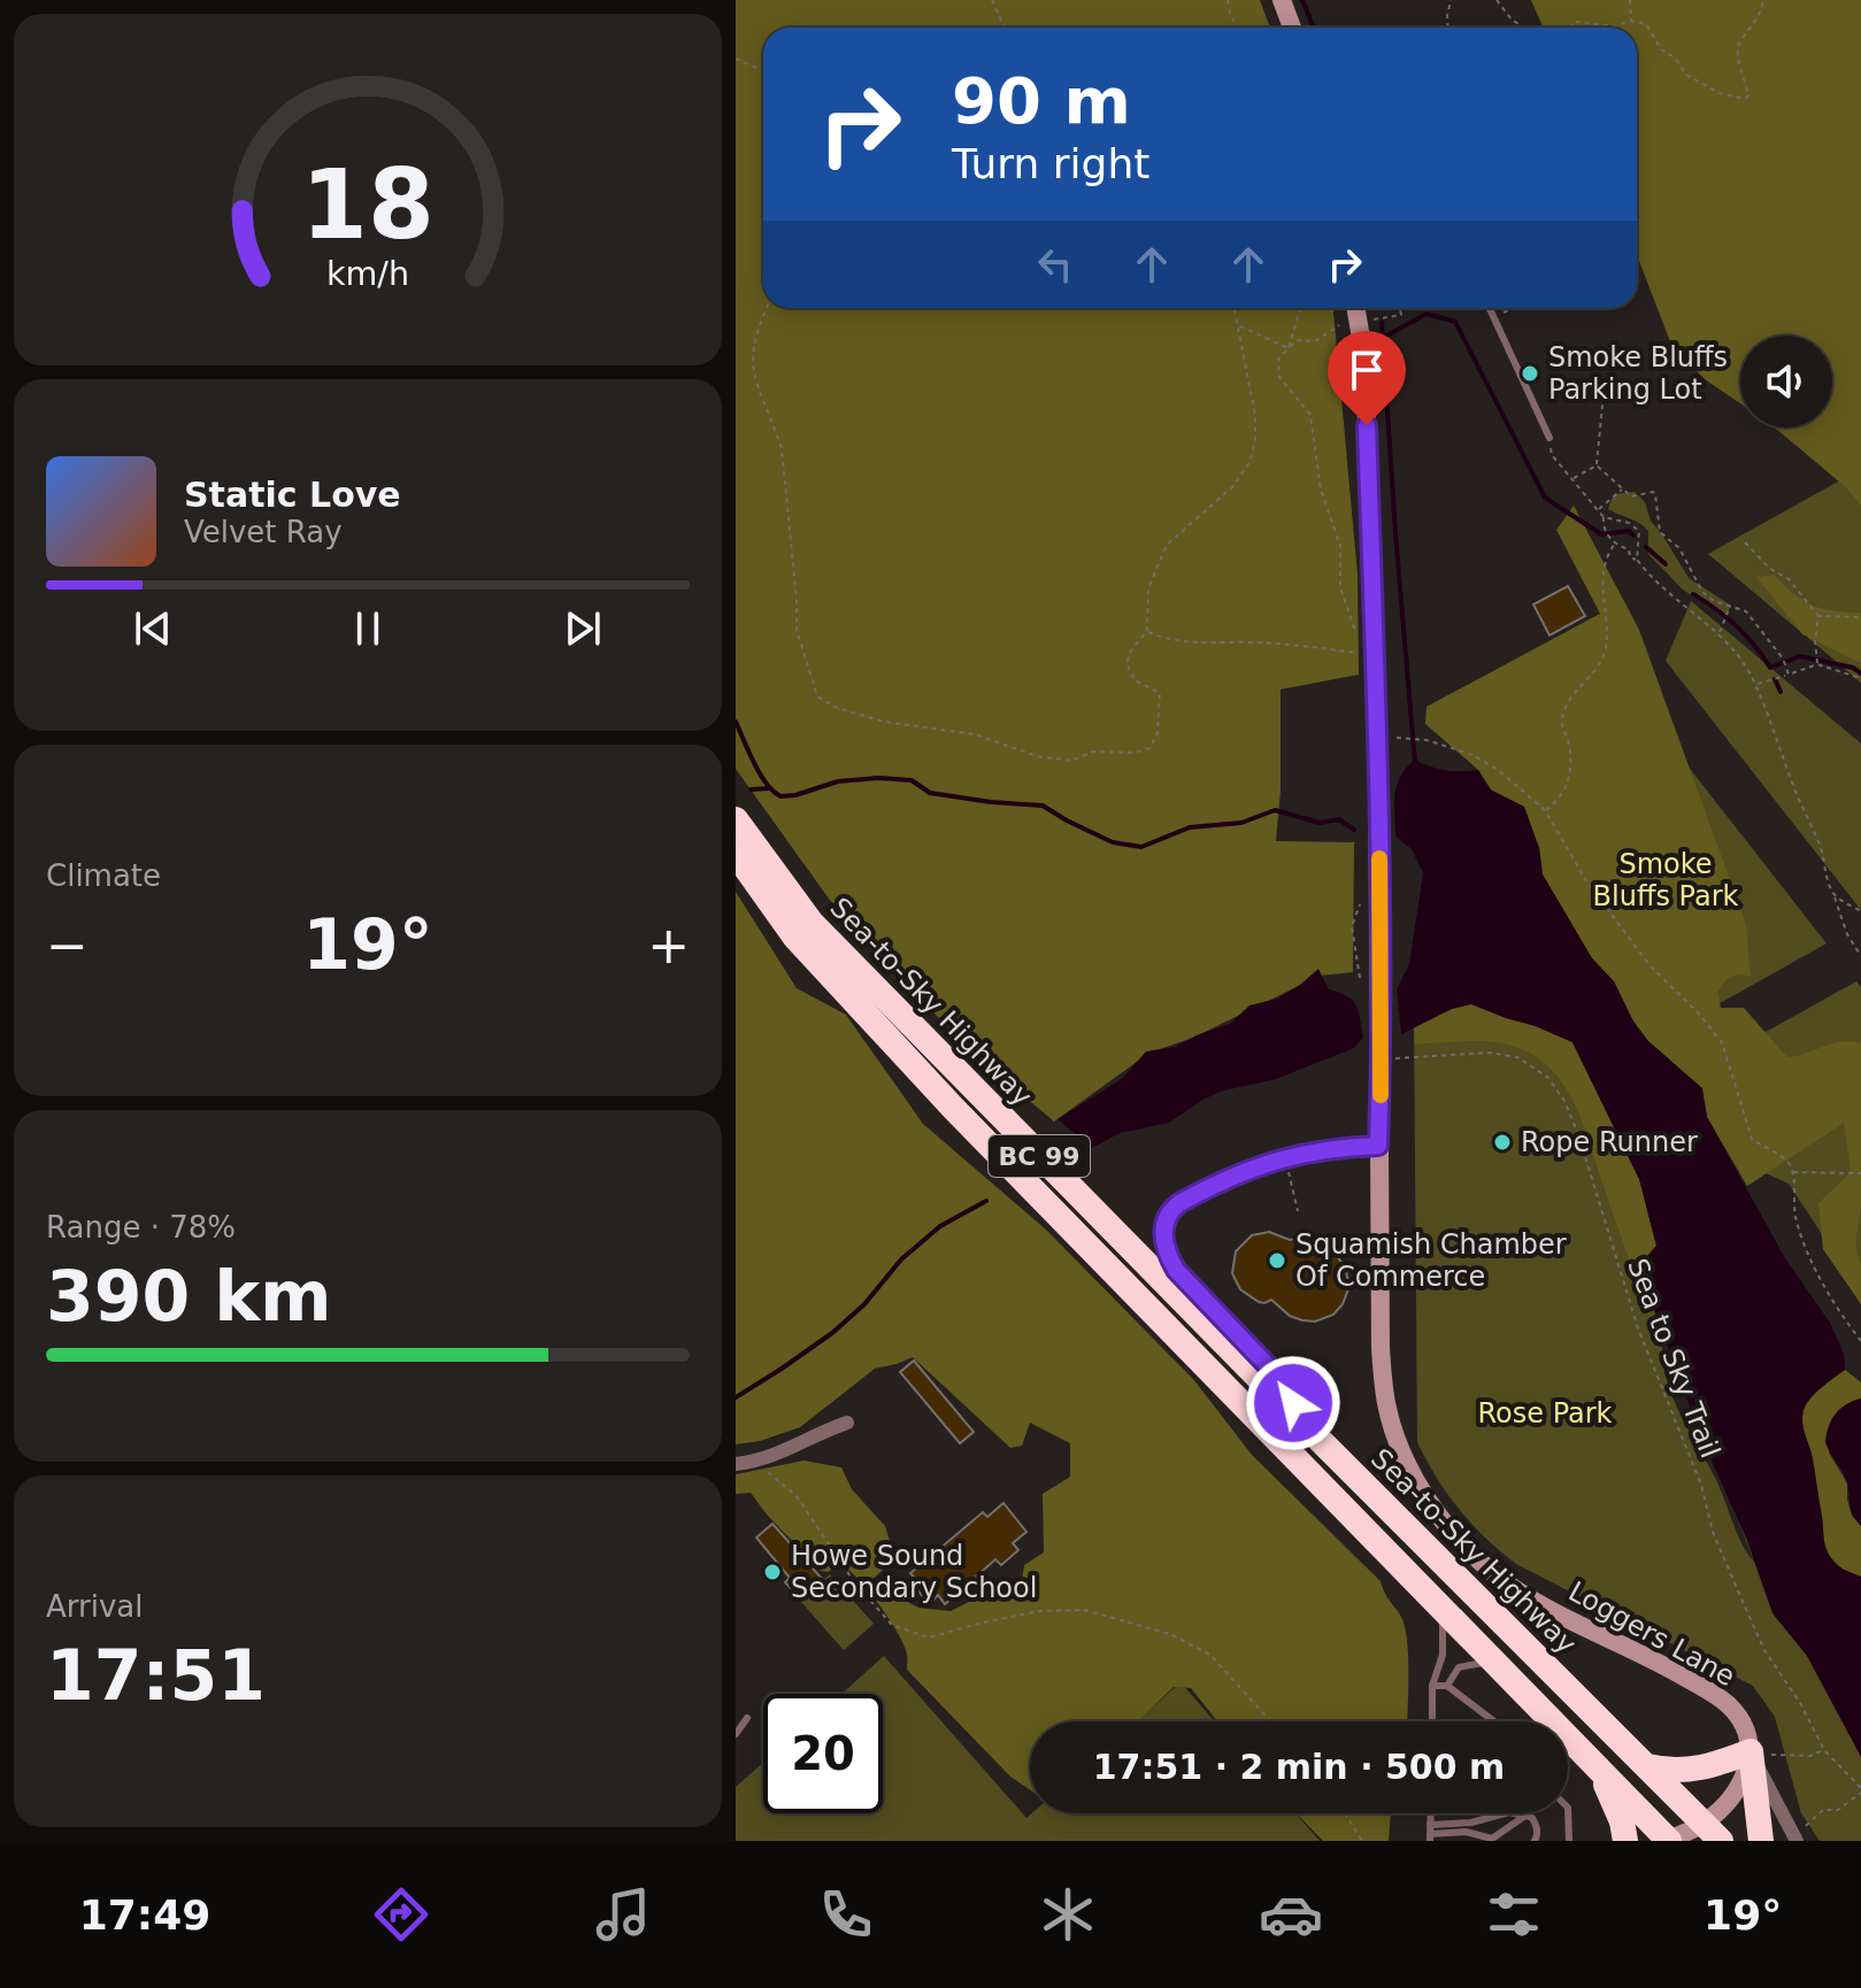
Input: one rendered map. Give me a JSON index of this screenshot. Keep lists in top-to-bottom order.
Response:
{
  "streets": {
    "highway": ["Sea-to-Sky Highway", "BC 99"],
    "street": ["Loggers Lane"],
    "path": ["Sea to Sky Trail"]
  },
  "parks": ["Smoke Bluffs Park", "Rose Park"],
  "places": [
    "Smoke Bluffs Parking Lot",
    "Rope Runner",
    "Squamish Chamber Of Commerce",
    "Howe Sound Secondary School"
  ],
  "page": {
    "turn": ["90 m", "Turn right"],
    "song": ["Static Love", "Velvet Ray"],
    "tile": [
      "Climate",
      ["Range · 78%", "390 km"],
      ["Arrival", "17:51"]
    ],
    "heat": ["−", "19°", "+"],
    "limit": "20",
    "trip": "17:51 · 2 min · 500 m",
    "tabs": ["17:49", "19°"],
    "gauge": ["18", "km/h"]
  }
}
